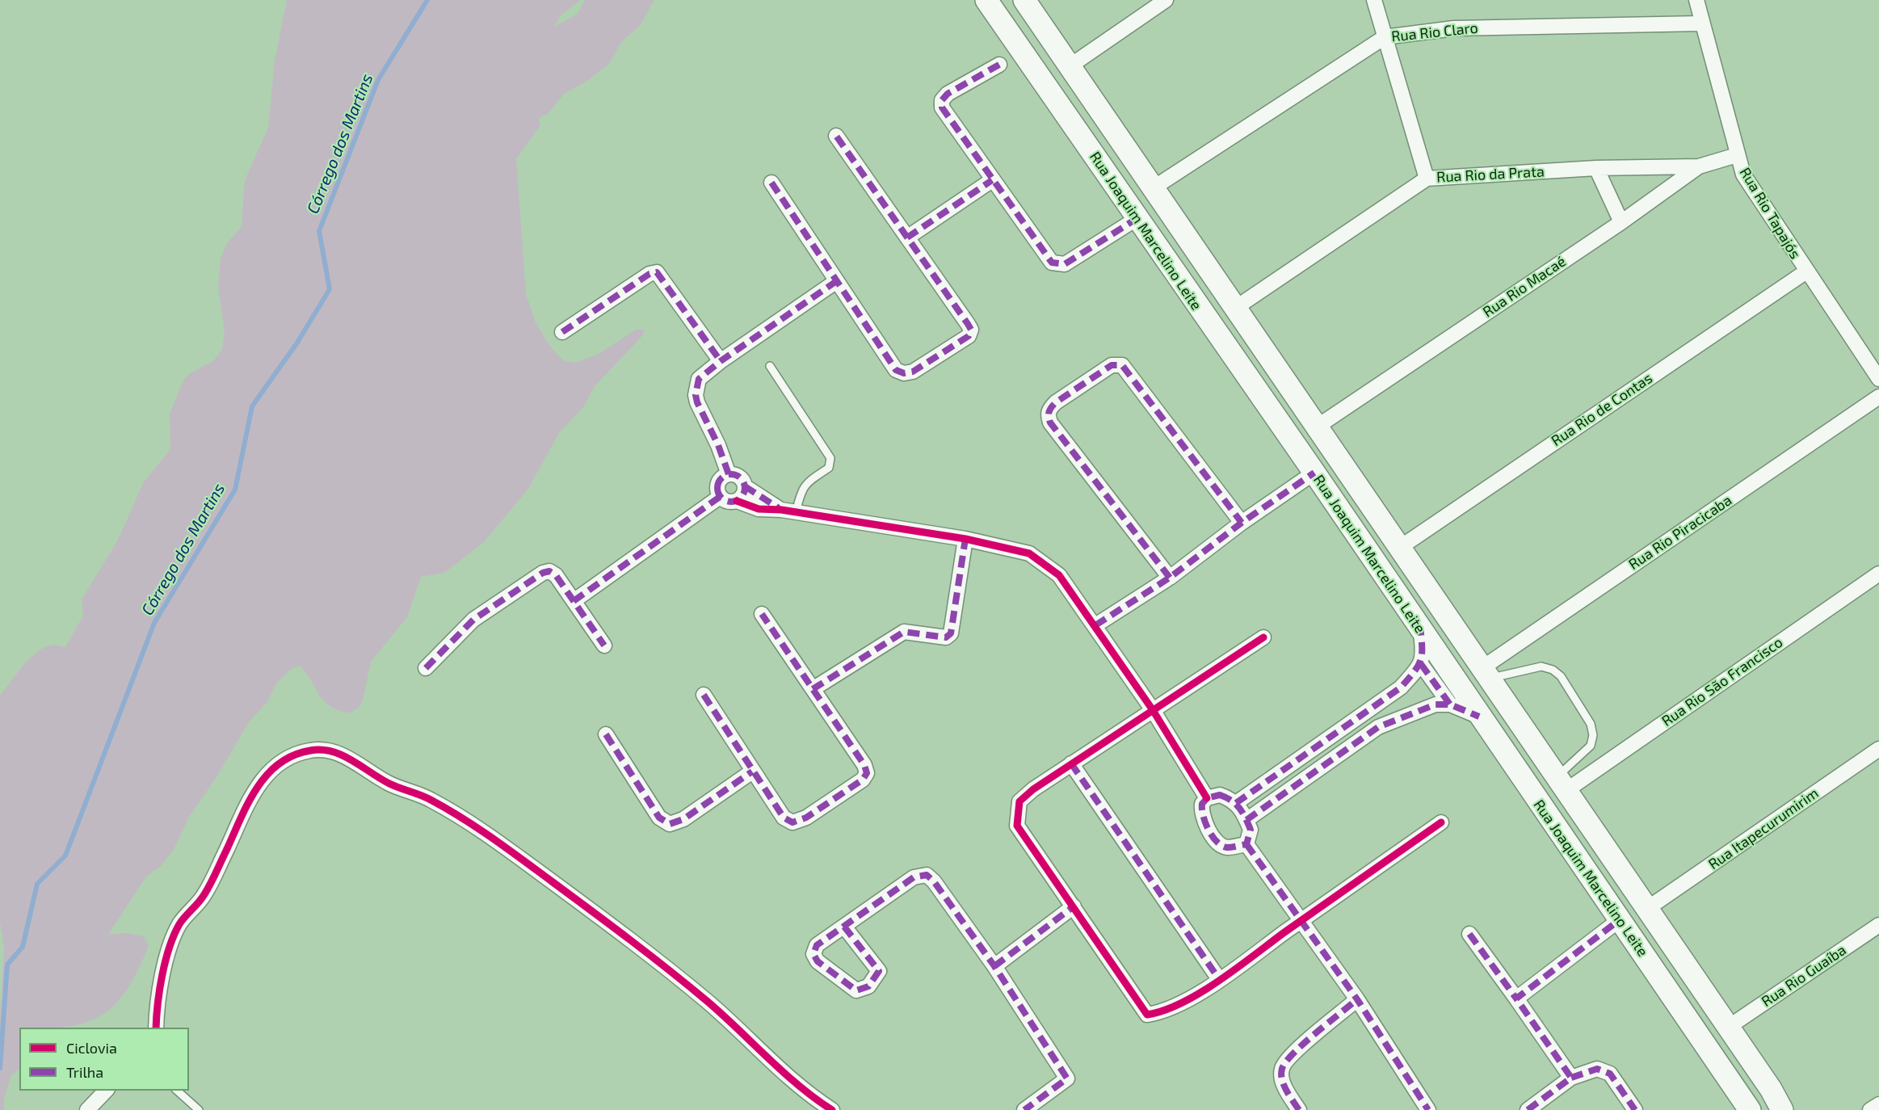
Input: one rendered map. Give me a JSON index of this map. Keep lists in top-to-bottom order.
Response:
{
  "streets": {
    "main road": ["Rua Joaquim Marcelino Leite"],
    "street": [
      "Rua Rio Claro",
      "Rua Rio da Prata",
      "Rua Rio Tapajós",
      "Rua Rio Macaé",
      "Rua Rio de Contas",
      "Rua Rio Piracicaba",
      "Rua Rio São Francisco",
      "Rua Itapecurumirim",
      "Rua Rio Guaíba"
    ]
  },
  "crossings": [
    ["Rua Rio Claro", "Rua Rio Tapajós"],
    ["Rua Rio Claro", "Rua Joaquim Marcelino Leite"],
    ["Rua Rio da Prata", "Rua Joaquim Marcelino Leite"],
    ["Rua Rio da Prata", "Rua Rio Macaé"],
    ["Rua Rio Tapajós", "Rua Rio Macaé"],
    ["Rua Rio Tapajós", "Rua Rio de Contas"],
    ["Rua Joaquim Marcelino Leite", "Rua Rio Macaé"],
    ["Rua Joaquim Marcelino Leite", "Rua Rio de Contas"],
    ["Rua Joaquim Marcelino Leite", "Rua Rio Piracicaba"],
    ["Rua Joaquim Marcelino Leite", "Rua Rio São Francisco"],
    ["Rua Joaquim Marcelino Leite", "Rua Itapecurumirim"],
    ["Rua Joaquim Marcelino Leite", "Rua Rio Guaíba"]
  ],
  "water": ["Córrego dos Martins"],
  "legend": ["Ciclovia", "Trilha"]
}
